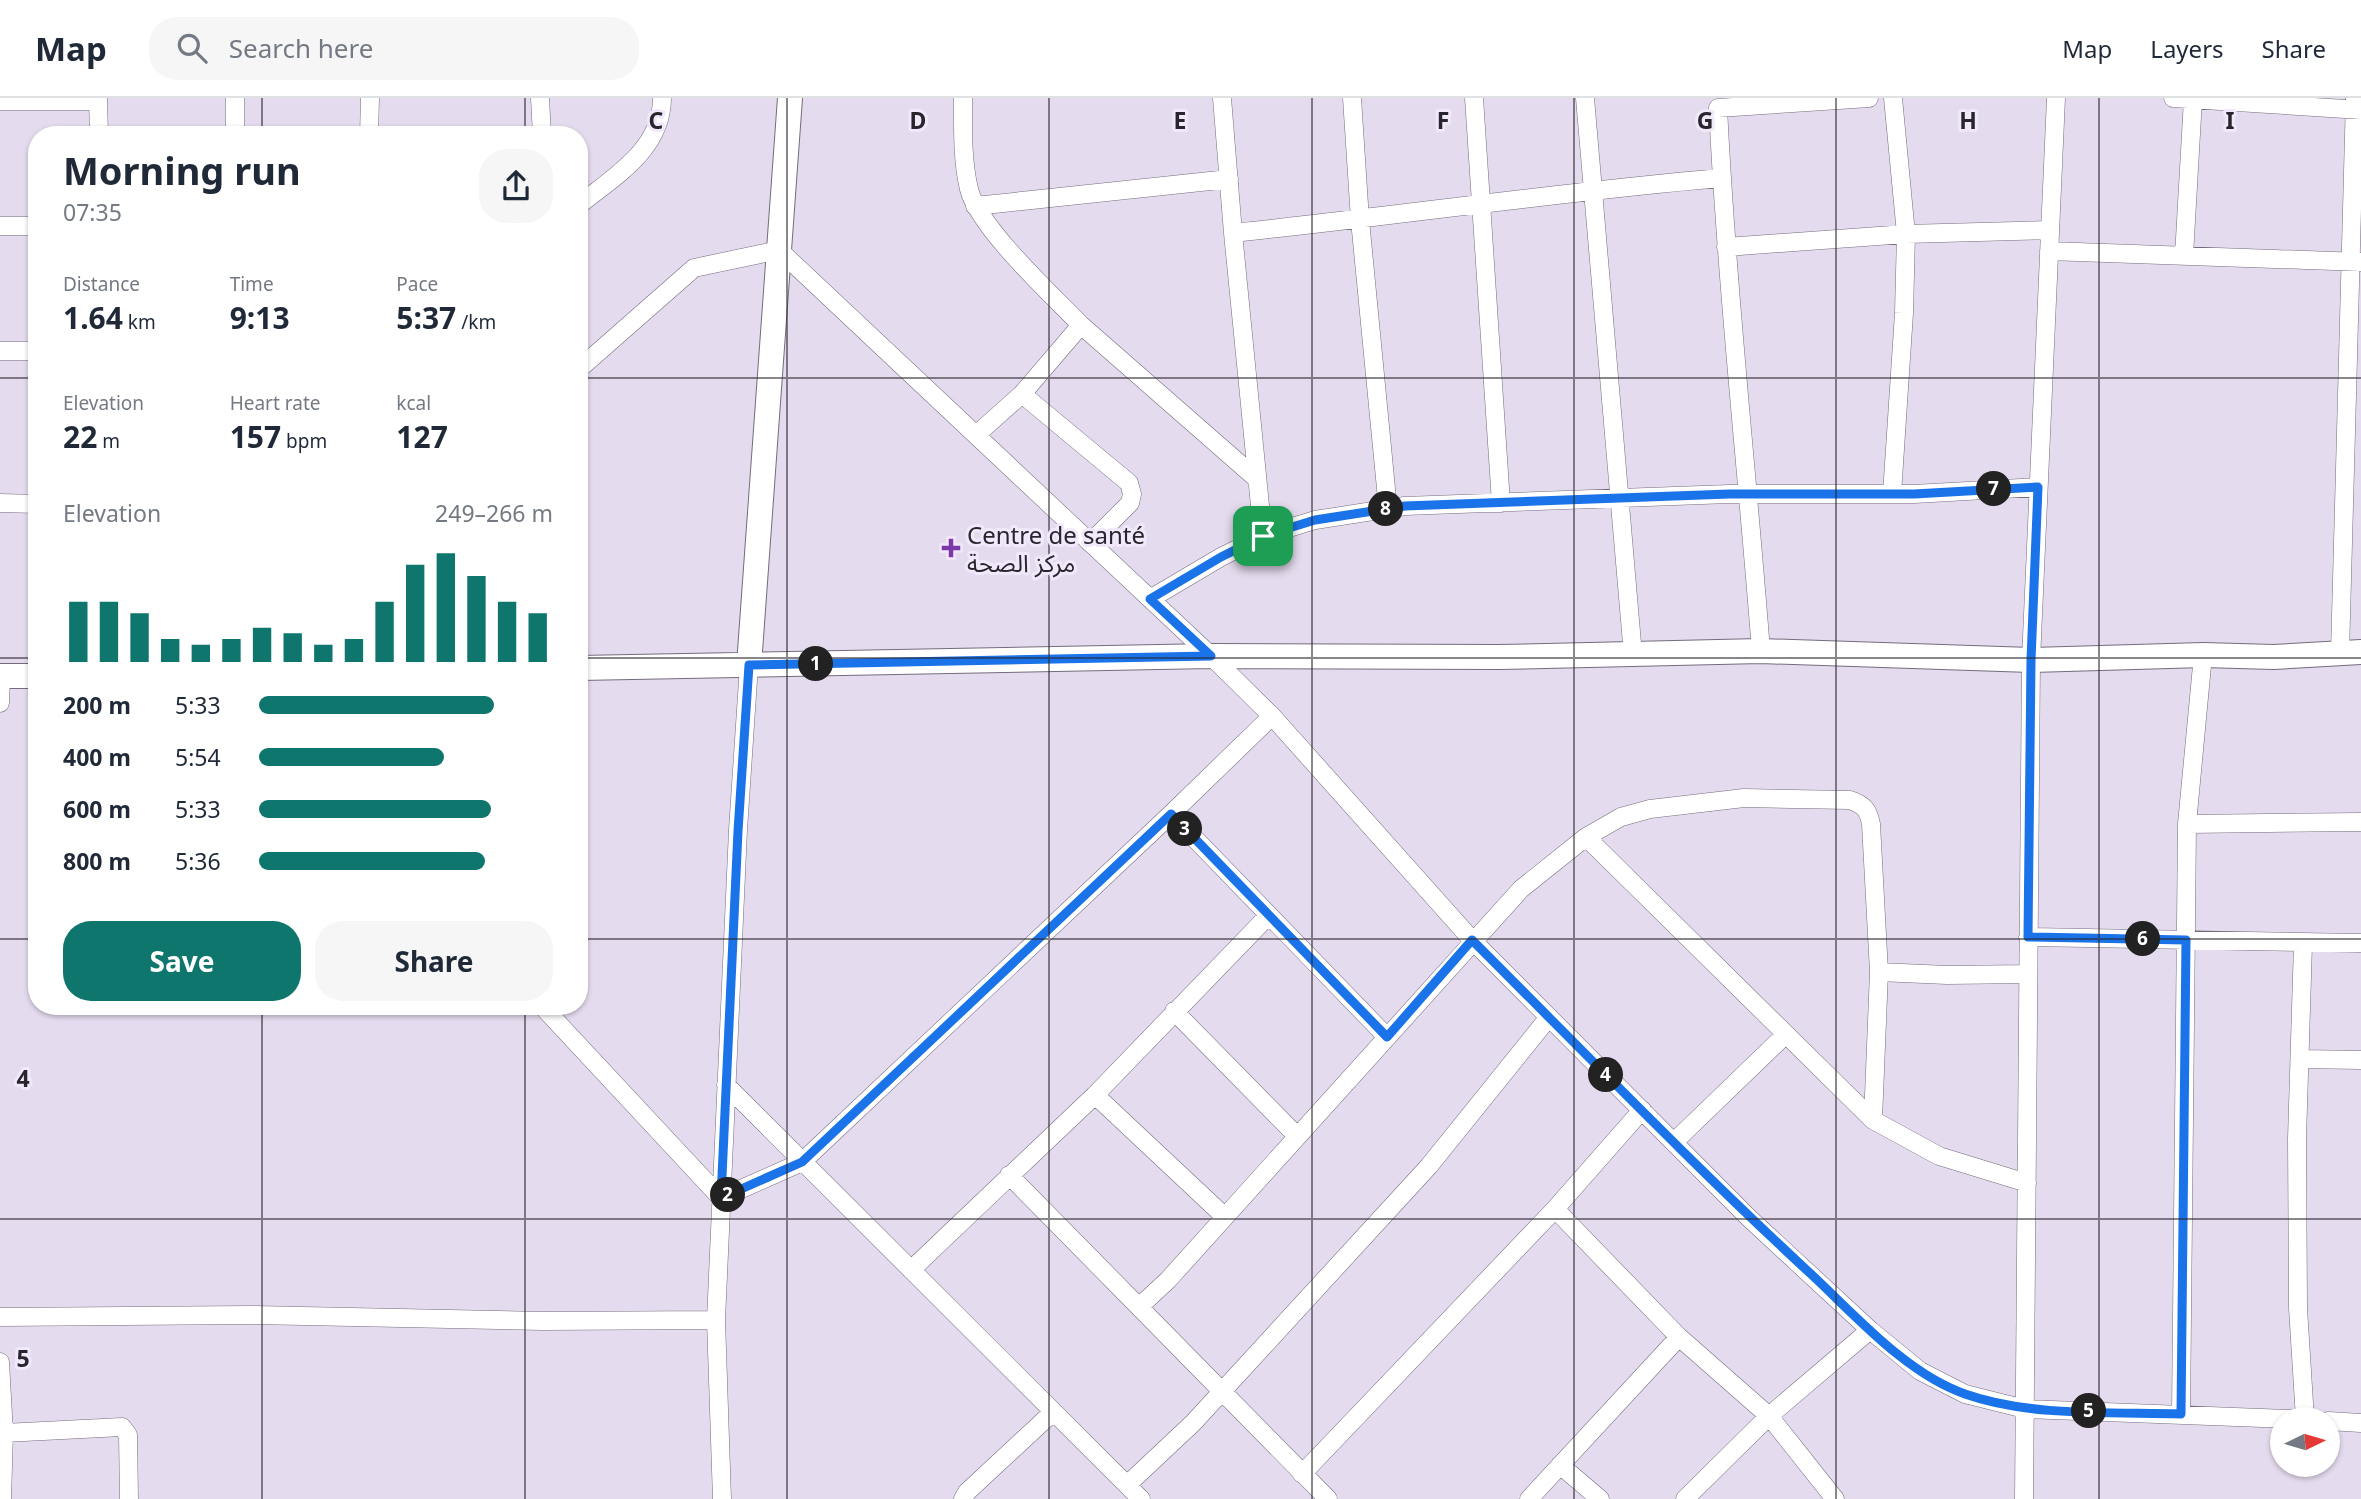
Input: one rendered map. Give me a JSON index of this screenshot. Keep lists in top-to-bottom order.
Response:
{
  "places": {
    "health": ["Centre de santé مركز الصحة"]
  },
  "north": "right",
  "page": {
    "header": "Map",
    "search": "Search here",
    "nav": ["Map", "Layers", "Share"],
    "heading": ["Morning run", "07:35"],
    "stats": [
      ["Distance", "1.64 km"],
      ["Time", "9:13"],
      ["Pace", "5:37 /km"],
      ["Elevation", "22 m"],
      ["Heart rate", "157 bpm"],
      ["kcal", "127"]
    ],
    "pins": [
      "7",
      "8",
      "1",
      "3",
      "6",
      "4",
      "2",
      "5"
    ],
    "chart": ["Elevation", "249–266 m"],
    "list": [
      {
        "name": "200 m",
        "note": "5:33"
      },
      {
        "name": "400 m",
        "note": "5:54"
      },
      {
        "name": "600 m",
        "note": "5:33"
      },
      {
        "name": "800 m",
        "note": "5:36"
      }
    ],
    "buttons": ["Save", "Share"]
  },
  "grid": {
    "columns": [
      "C",
      "D",
      "E",
      "F",
      "G",
      "H",
      "I"
    ],
    "rows": ["4", "5"]
  }
}
